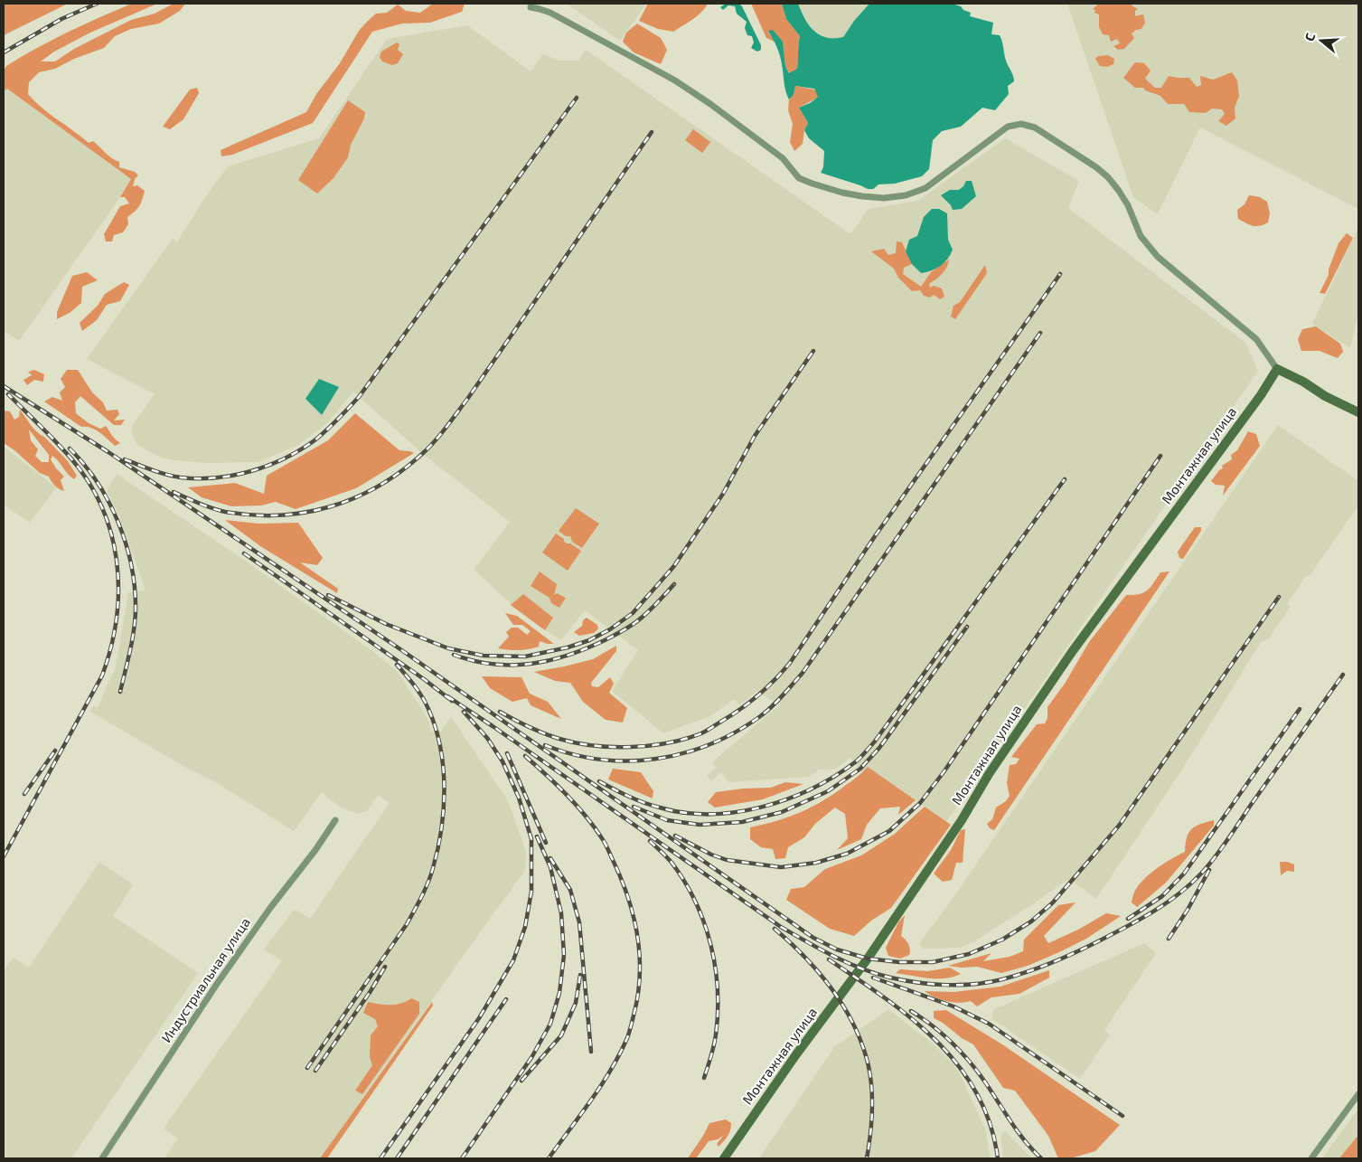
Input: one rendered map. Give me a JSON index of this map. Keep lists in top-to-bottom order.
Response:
{
  "streets": {
    "street": ["Монтажная улица", "Индустриальная улица"]
  },
  "north": "left"
}
